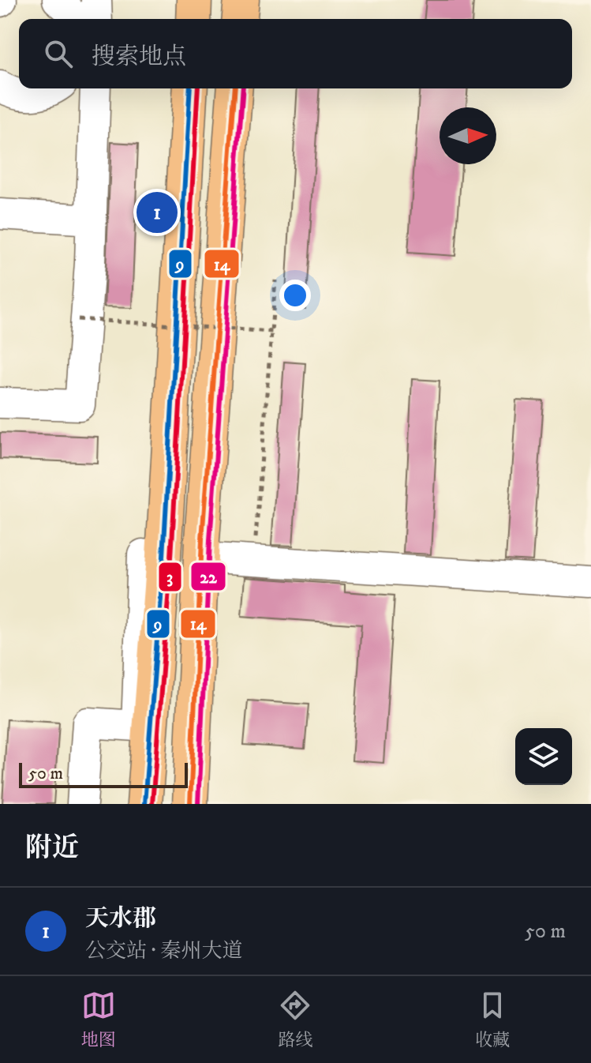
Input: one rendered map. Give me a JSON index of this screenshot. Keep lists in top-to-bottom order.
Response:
{
  "lines": [
    "transit line 14",
    "transit line 22",
    "transit line 9",
    "transit line 3"
  ],
  "scale_bar": "50 m",
  "north": "right",
  "page": {
    "search": "搜索地点",
    "pins": "1",
    "scale": "50 m",
    "heading": "附近",
    "list": [
      {
        "mark": "1",
        "name": "天水郡",
        "note": "公交站 · 秦州大道",
        "value": "50 m"
      }
    ],
    "nav": ["地图", "路线", "收藏"]
  }
}
